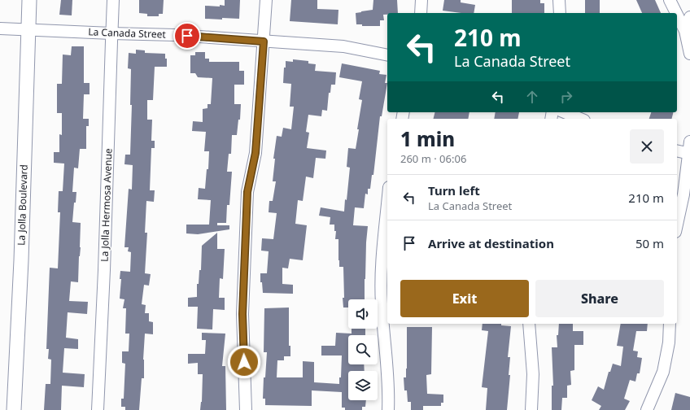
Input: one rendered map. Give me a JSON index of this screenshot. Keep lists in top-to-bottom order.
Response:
{
  "streets": {
    "main road": ["La Jolla Boulevard"],
    "street": ["La Canada Street", "La Jolla Hermosa Avenue"]
  },
  "crossings": [
    ["La Canada Street", "La Jolla Boulevard"],
    ["La Canada Street", "La Jolla Hermosa Avenue"]
  ],
  "page": {
    "turn": ["210 m", "La Canada Street"],
    "heading": ["1 min", "260 m · 06:06"],
    "list": [
      {
        "name": "Turn left",
        "note": "La Canada Street",
        "value": "210 m"
      },
      {
        "name": "Arrive at destination",
        "value": "50 m"
      }
    ],
    "buttons": ["Exit", "Share"]
  }
}
